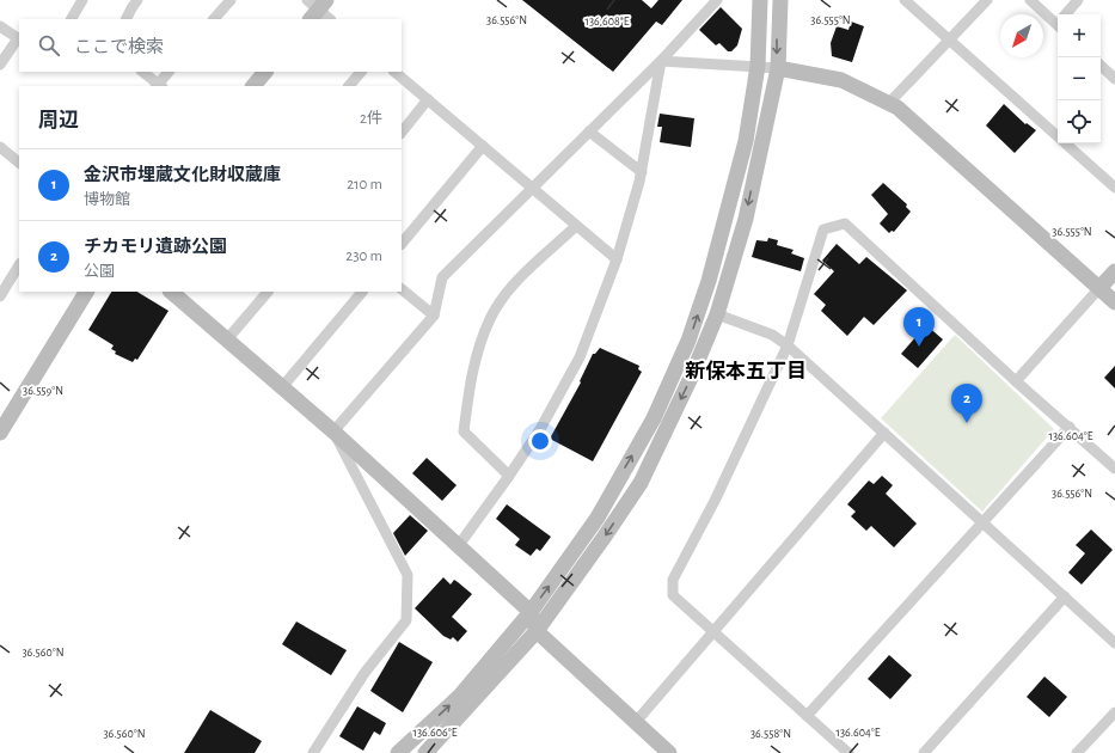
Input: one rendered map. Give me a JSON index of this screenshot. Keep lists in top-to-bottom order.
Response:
{
  "districts": ["新保本五丁目"],
  "north": "bottom left",
  "page": {
    "map_buttons": ["+", "−"],
    "search": "ここで検索",
    "heading": ["周辺", "2件"],
    "list": [
      {
        "mark": "1",
        "name": "金沢市埋蔵文化財収蔵庫",
        "note": "博物館",
        "value": "210 m"
      },
      {
        "mark": "2",
        "name": "チカモリ遺跡公園",
        "note": "公園",
        "value": "230 m"
      }
    ],
    "pins": ["1", "2"]
  },
  "coordinates": [
    "36.556°N",
    "36.555°N",
    "136.608°E",
    "36.559°N",
    "136.604°E",
    "36.560°N",
    "136.606°E",
    "36.558°N"
  ]
}
